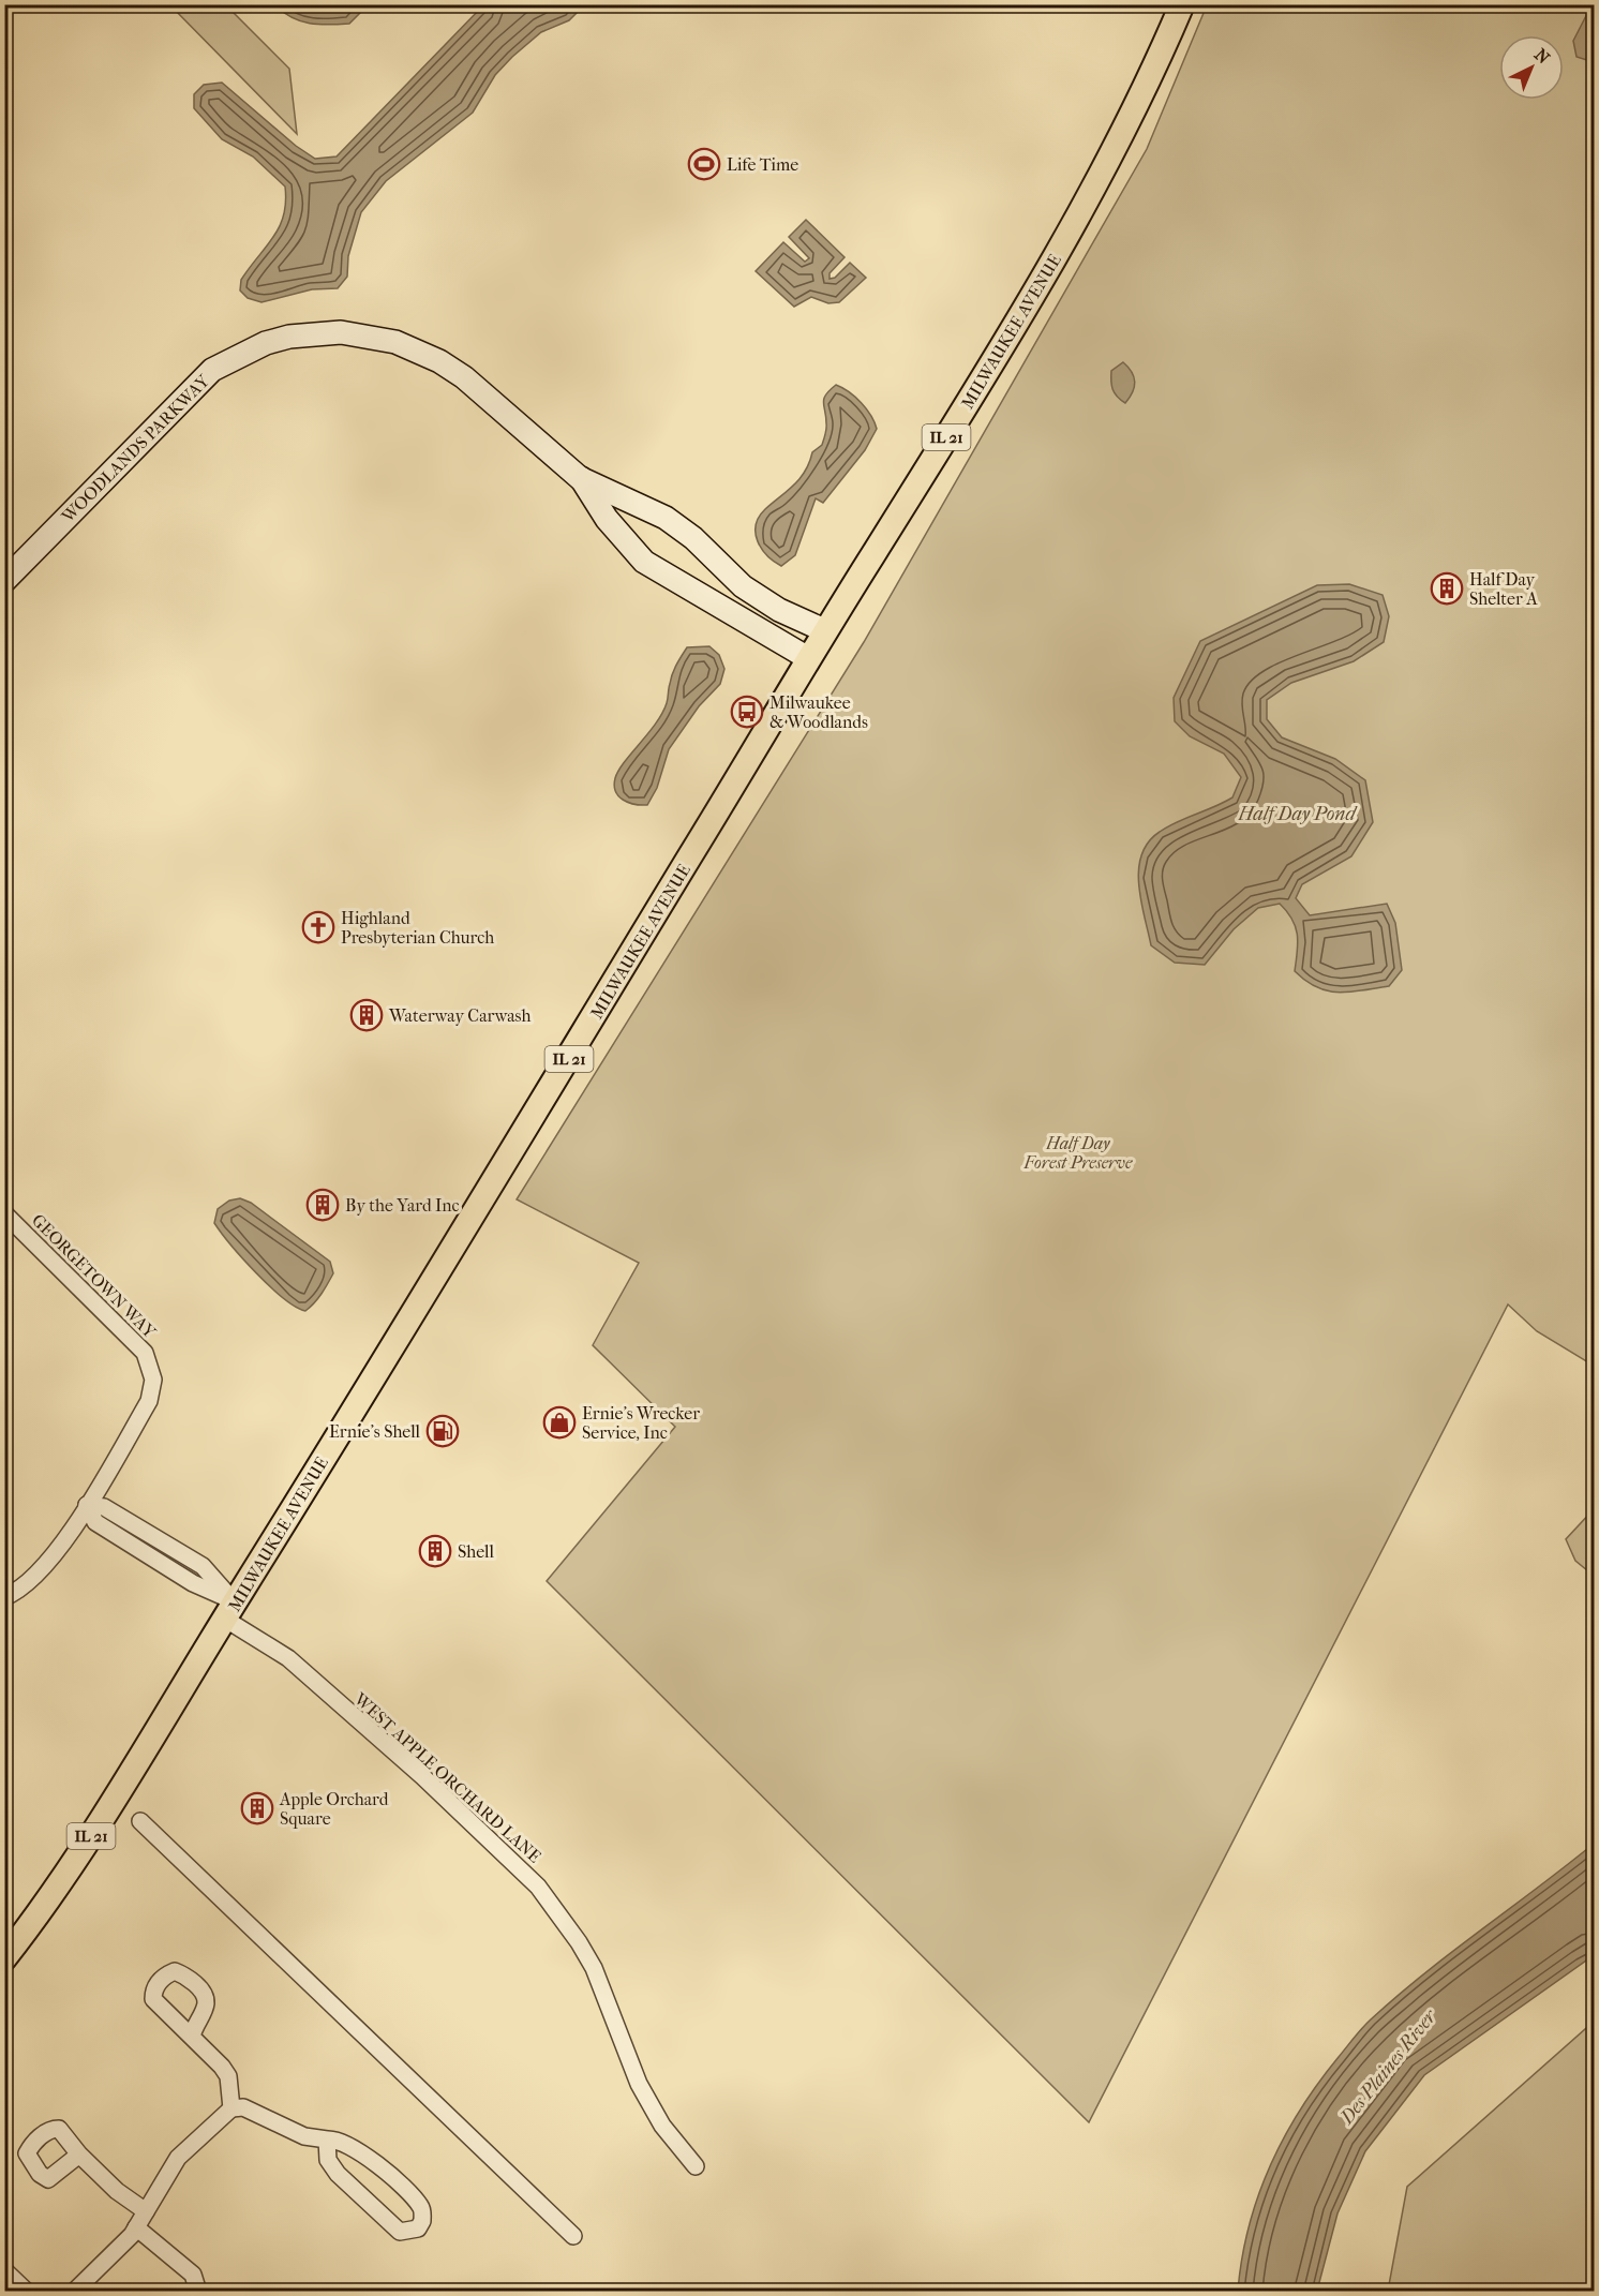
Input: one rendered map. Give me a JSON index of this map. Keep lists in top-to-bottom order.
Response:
{
  "streets": {
    "main road": ["MILWAUKEE AVENUE", "IL 21"],
    "street": ["WOODLANDS PARKWAY", "GEORGETOWN WAY", "WEST APPLE ORCHARD LANE"]
  },
  "crossings": [
    ["MILWAUKEE AVENUE", "WOODLANDS PARKWAY"],
    ["MILWAUKEE AVENUE", "WEST APPLE ORCHARD LANE"]
  ],
  "water": ["Half Day Pond", "Des Plaines River"],
  "parks": ["Half Day Forest Preserve"],
  "places": {
    "sports": ["Life Time"],
    "building": [
      "Half Day Shelter A",
      "Waterway Carwash",
      "By the Yard Inc",
      "Shell",
      "Apple Orchard Square"
    ],
    "bus stop": ["Milwaukee & Woodlands"],
    "church": ["Highland Presbyterian Church"],
    "shop": ["Ernie's Wrecker Service, Inc"],
    "fuel station": ["Ernie's Shell"]
  },
  "north": "top right"
}
